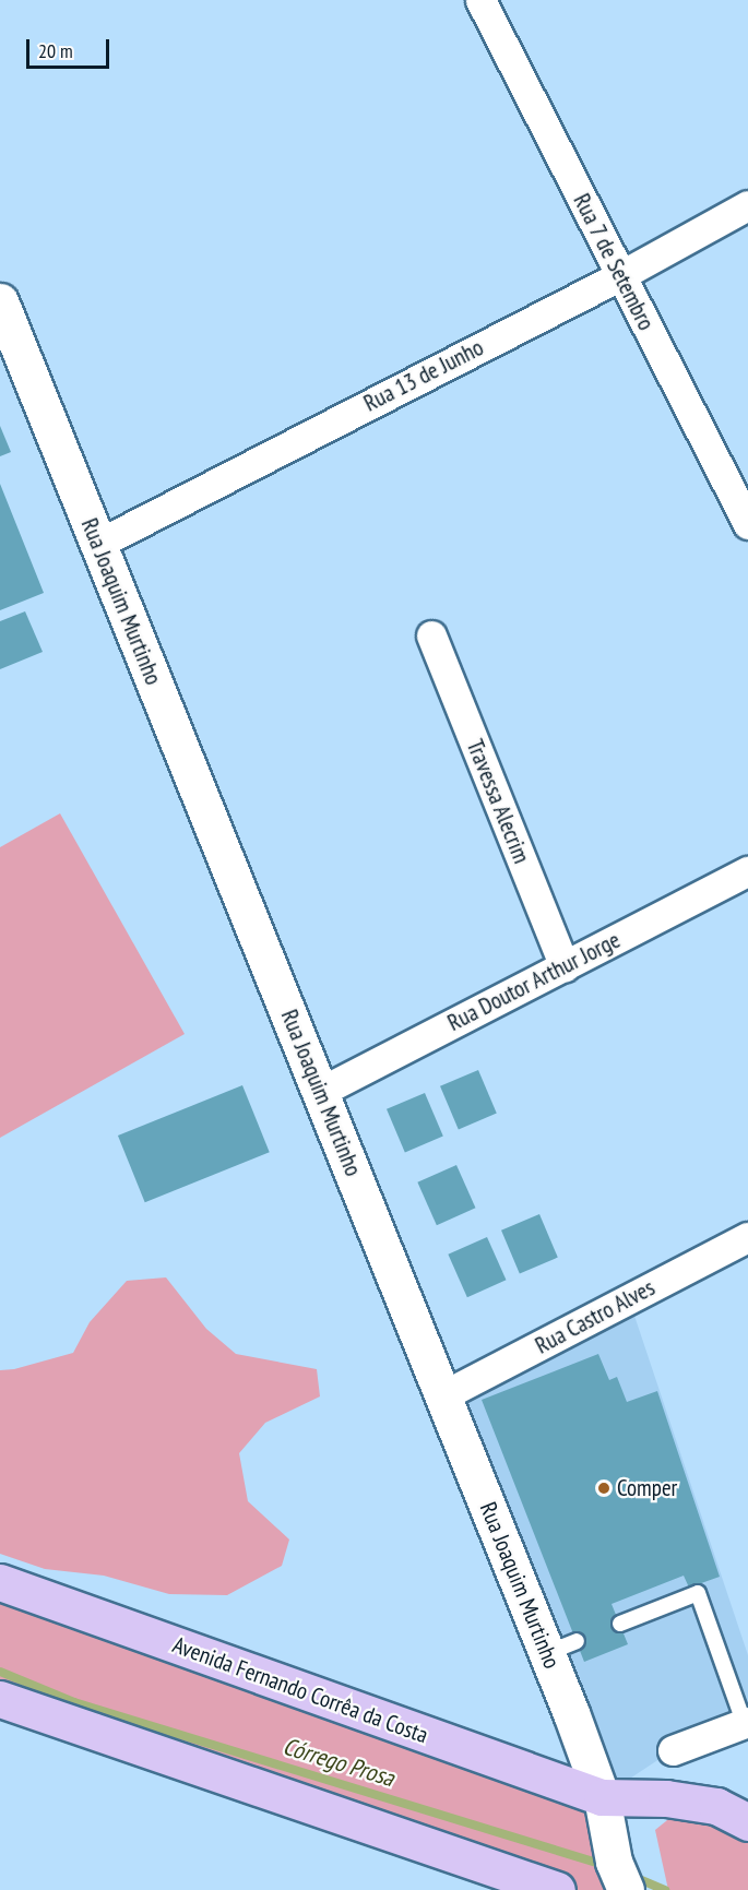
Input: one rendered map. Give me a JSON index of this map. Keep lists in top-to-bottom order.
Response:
{
  "streets": {
    "main road": ["Avenida Fernando Corrêa da Costa"],
    "street": [
      "Rua 7 de Setembro",
      "Rua 13 de Junho",
      "Rua Joaquim Murtinho",
      "Travessa Alecrim",
      "Rua Doutor Arthur Jorge",
      "Rua Castro Alves"
    ]
  },
  "crossings": [
    ["Rua 7 de Setembro", "Rua 13 de Junho"],
    ["Rua 13 de Junho", "Rua Joaquim Murtinho"],
    ["Rua Joaquim Murtinho", "Rua Doutor Arthur Jorge"],
    ["Rua Joaquim Murtinho", "Rua Castro Alves"],
    ["Rua Joaquim Murtinho", "Avenida Fernando Corrêa da Costa"],
    ["Travessa Alecrim", "Rua Doutor Arthur Jorge"]
  ],
  "water": ["Córrego Prosa"],
  "places": ["Comper"],
  "scale_bar": "20 m"
}
